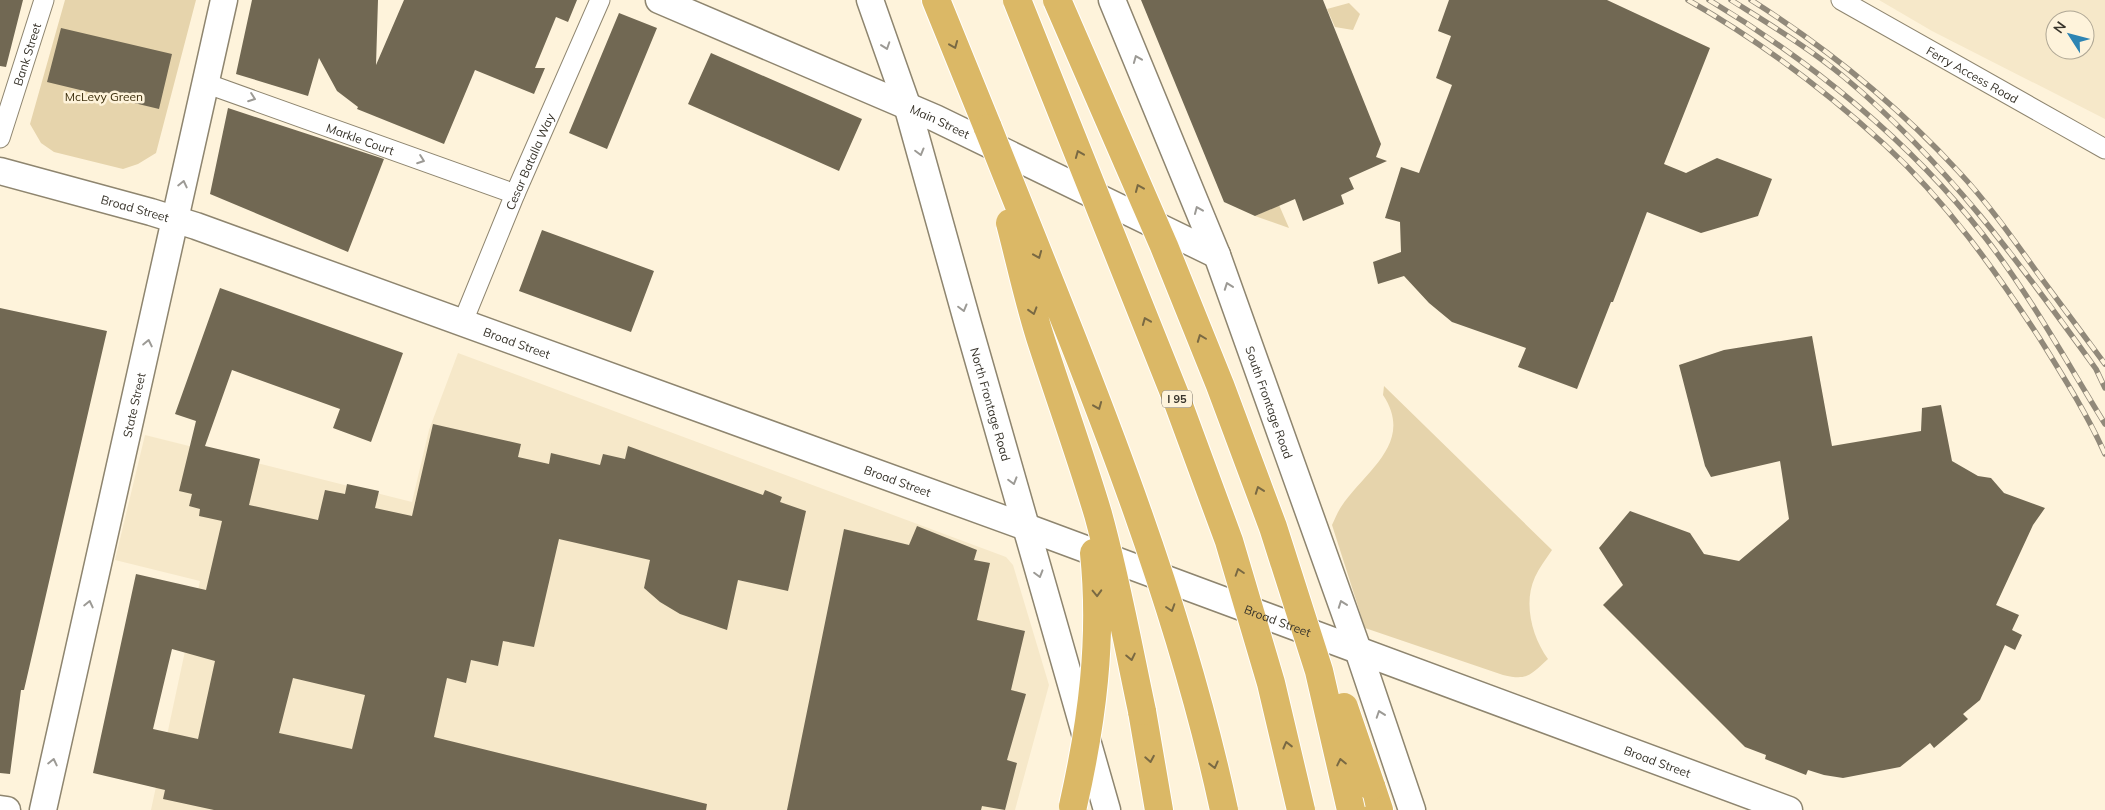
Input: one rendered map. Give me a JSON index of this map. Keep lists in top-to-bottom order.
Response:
{
  "streets": {
    "highway": ["I 95"],
    "main road": [
      "Main Street",
      "Broad Street",
      "South Frontage Road",
      "North Frontage Road",
      "State Street"
    ],
    "street": [
      "Bank Street",
      "Ferry Access Road",
      "Markle Court",
      "Cesar Batalla Way"
    ]
  },
  "crossings": [
    ["Main Street", "South Frontage Road"],
    ["Main Street", "North Frontage Road"],
    ["Markle Court", "Cesar Batalla Way"],
    ["Markle Court", "State Street"],
    ["Cesar Batalla Way", "Broad Street"],
    ["Broad Street", "South Frontage Road"],
    ["Broad Street", "North Frontage Road"],
    ["Broad Street", "State Street"]
  ],
  "one_way": [
    "Markle Court",
    "South Frontage Road",
    "North Frontage Road",
    "State Street"
  ],
  "parks": ["McLevy Green"],
  "north": "top left"
}
